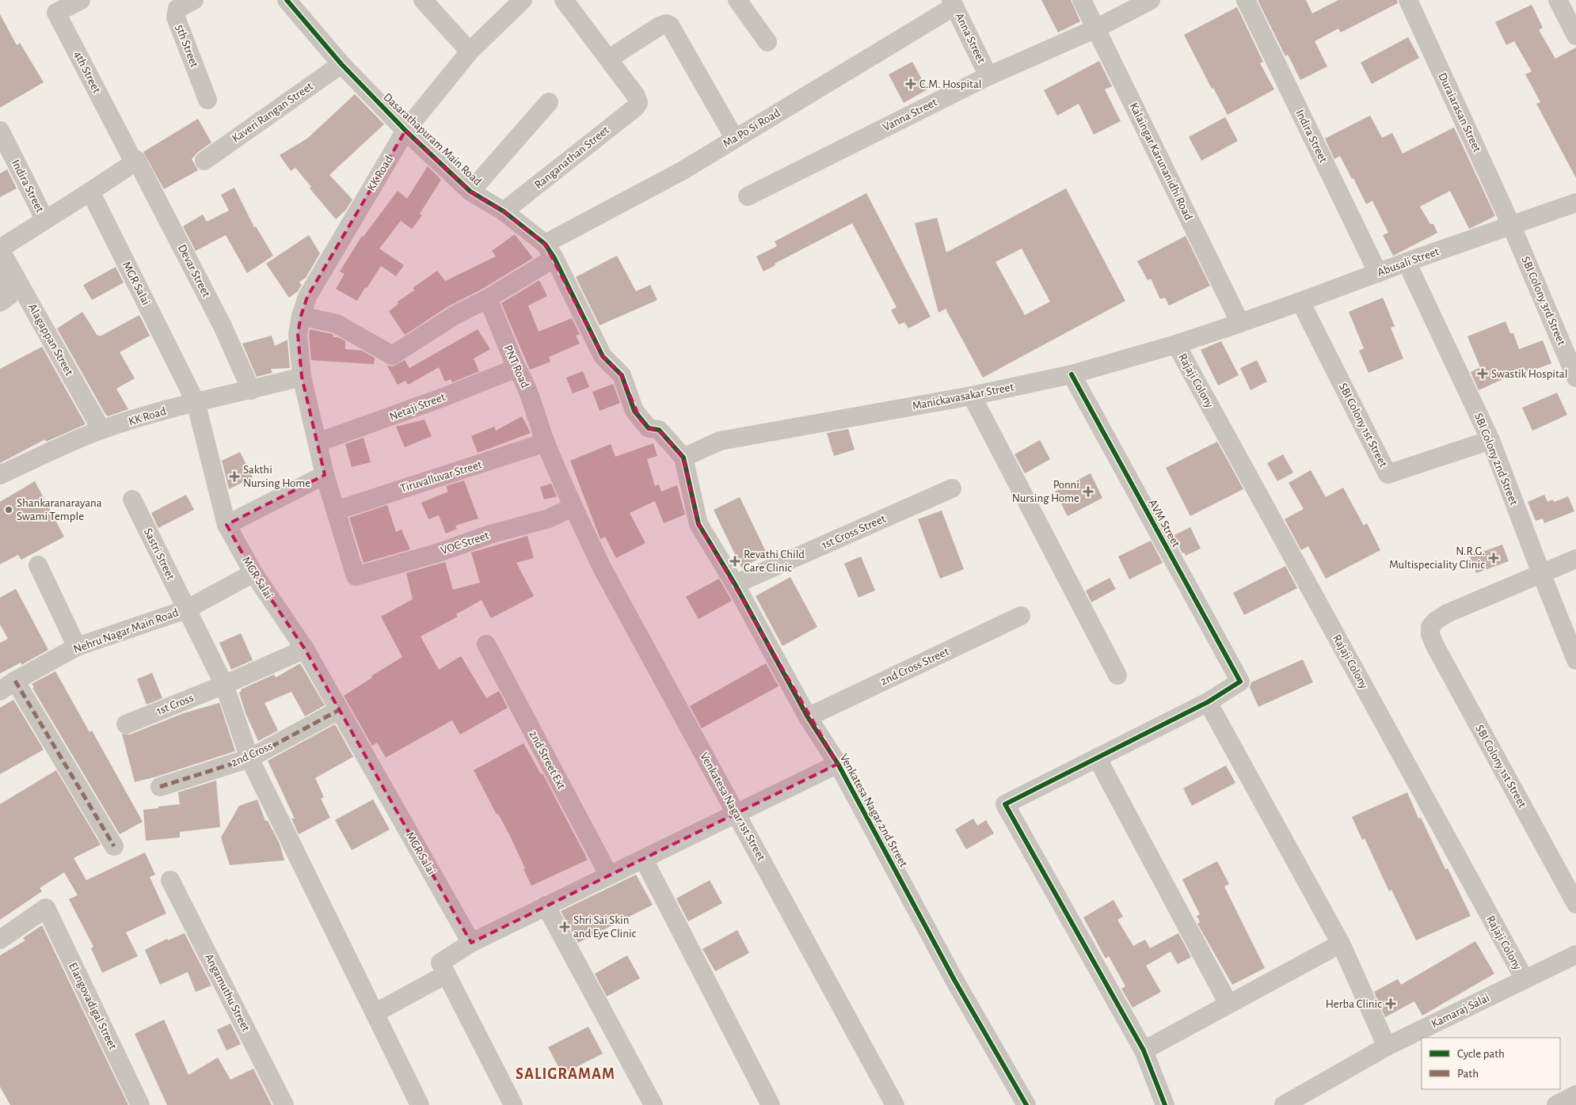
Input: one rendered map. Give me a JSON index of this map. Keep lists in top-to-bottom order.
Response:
{
  "streets": {
    "street": [
      "Anna Street",
      "5th Street",
      "4th Street",
      "Kaveri Rangan Street",
      "Duraiarasan Street",
      "Vanna Street",
      "Ma Po Si Road",
      "Indira Street",
      "Dasarathapuram Main Road",
      "Ranganathan Street",
      "Kalaingar Karunanidhi Road",
      "KK Road",
      "Abusali Street",
      "Devar Street",
      "MGR Salai",
      "SBI Colony 3rd Street",
      "Alagappan Street",
      "PNT Road",
      "Rajaji Colony",
      "Manickavasakar Street",
      "Netaji Street",
      "SBI Colony 1st Street",
      "SBI Colony 2nd Street",
      "Tiruvalluvar Street",
      "AVM Street",
      "1st Cross Street",
      "VOC Street",
      "Sastri Street",
      "Nehru Nagar Main Road",
      "2nd Cross Street",
      "1st Cross",
      "2nd Cross",
      "2nd Street Ext",
      "Venkatesa Nagar 1st Street",
      "Venkatesa Nagar 2nd Street",
      "Angamuthu Street",
      "Elangovadigal Street",
      "Kamaraj Salai"
    ]
  },
  "crossings": [
    ["Anna Street", "Vanna Street"],
    ["Anna Street", "Ma Po Si Road"],
    ["4th Street", "Devar Street"],
    ["Kaveri Rangan Street", "Dasarathapuram Main Road"],
    ["Duraiarasan Street", "Abusali Street"],
    ["Duraiarasan Street", "SBI Colony 3rd Street"],
    ["Vanna Street", "Kalaingar Karunanidhi Road"],
    ["Ma Po Si Road", "Dasarathapuram Main Road"],
    ["Indira Street", "Abusali Street"],
    ["Dasarathapuram Main Road", "Ranganathan Street"],
    ["Dasarathapuram Main Road", "KK Road"],
    ["Dasarathapuram Main Road", "Manickavasakar Street"],
    ["Dasarathapuram Main Road", "Venkatesa Nagar 2nd Street"],
    ["Kalaingar Karunanidhi Road", "Abusali Street"],
    ["Kalaingar Karunanidhi Road", "Manickavasakar Street"],
    ["KK Road", "Devar Street"],
    ["KK Road", "MGR Salai"],
    ["KK Road", "Alagappan Street"],
    ["KK Road", "Netaji Street"],
    ["KK Road", "Tiruvalluvar Street"],
    ["KK Road", "VOC Street"],
    ["Abusali Street", "SBI Colony 3rd Street"],
    ["Abusali Street", "Manickavasakar Street"],
    ["Abusali Street", "SBI Colony 1st Street"],
    ["Abusali Street", "SBI Colony 2nd Street"],
    ["MGR Salai", "Nehru Nagar Main Road"],
    ["MGR Salai", "1st Cross"],
    ["MGR Salai", "2nd Cross"],
    ["PNT Road", "Netaji Street"],
    ["PNT Road", "Tiruvalluvar Street"],
    ["PNT Road", "VOC Street"],
    ["PNT Road", "Venkatesa Nagar 1st Street"],
    ["Rajaji Colony", "Manickavasakar Street"],
    ["Rajaji Colony", "Kamaraj Salai"],
    ["Manickavasakar Street", "AVM Street"],
    ["Manickavasakar Street", "Venkatesa Nagar 2nd Street"],
    ["SBI Colony 1st Street", "SBI Colony 2nd Street"],
    ["1st Cross Street", "Venkatesa Nagar 2nd Street"],
    ["VOC Street", "Venkatesa Nagar 1st Street"],
    ["Sastri Street", "Nehru Nagar Main Road"],
    ["Sastri Street", "1st Cross"],
    ["Sastri Street", "2nd Cross"],
    ["2nd Cross Street", "Venkatesa Nagar 2nd Street"]
  ],
  "districts": ["SALIGRAMAM"],
  "places": {
    "health": [
      "C.M. Hospital",
      "Swastik Hospital",
      "Sakthi Nursing Home",
      "Ponni Nursing Home",
      "N.R.G. Multispeciality Clinic",
      "Revathi Child Care Clinic",
      "Shri Sai Skin and Eye Clinic",
      "Herba Clinic"
    ],
    "other": ["Shankaranarayana Swami Temple"]
  },
  "legend": ["Cycle path", "Path"]
}
